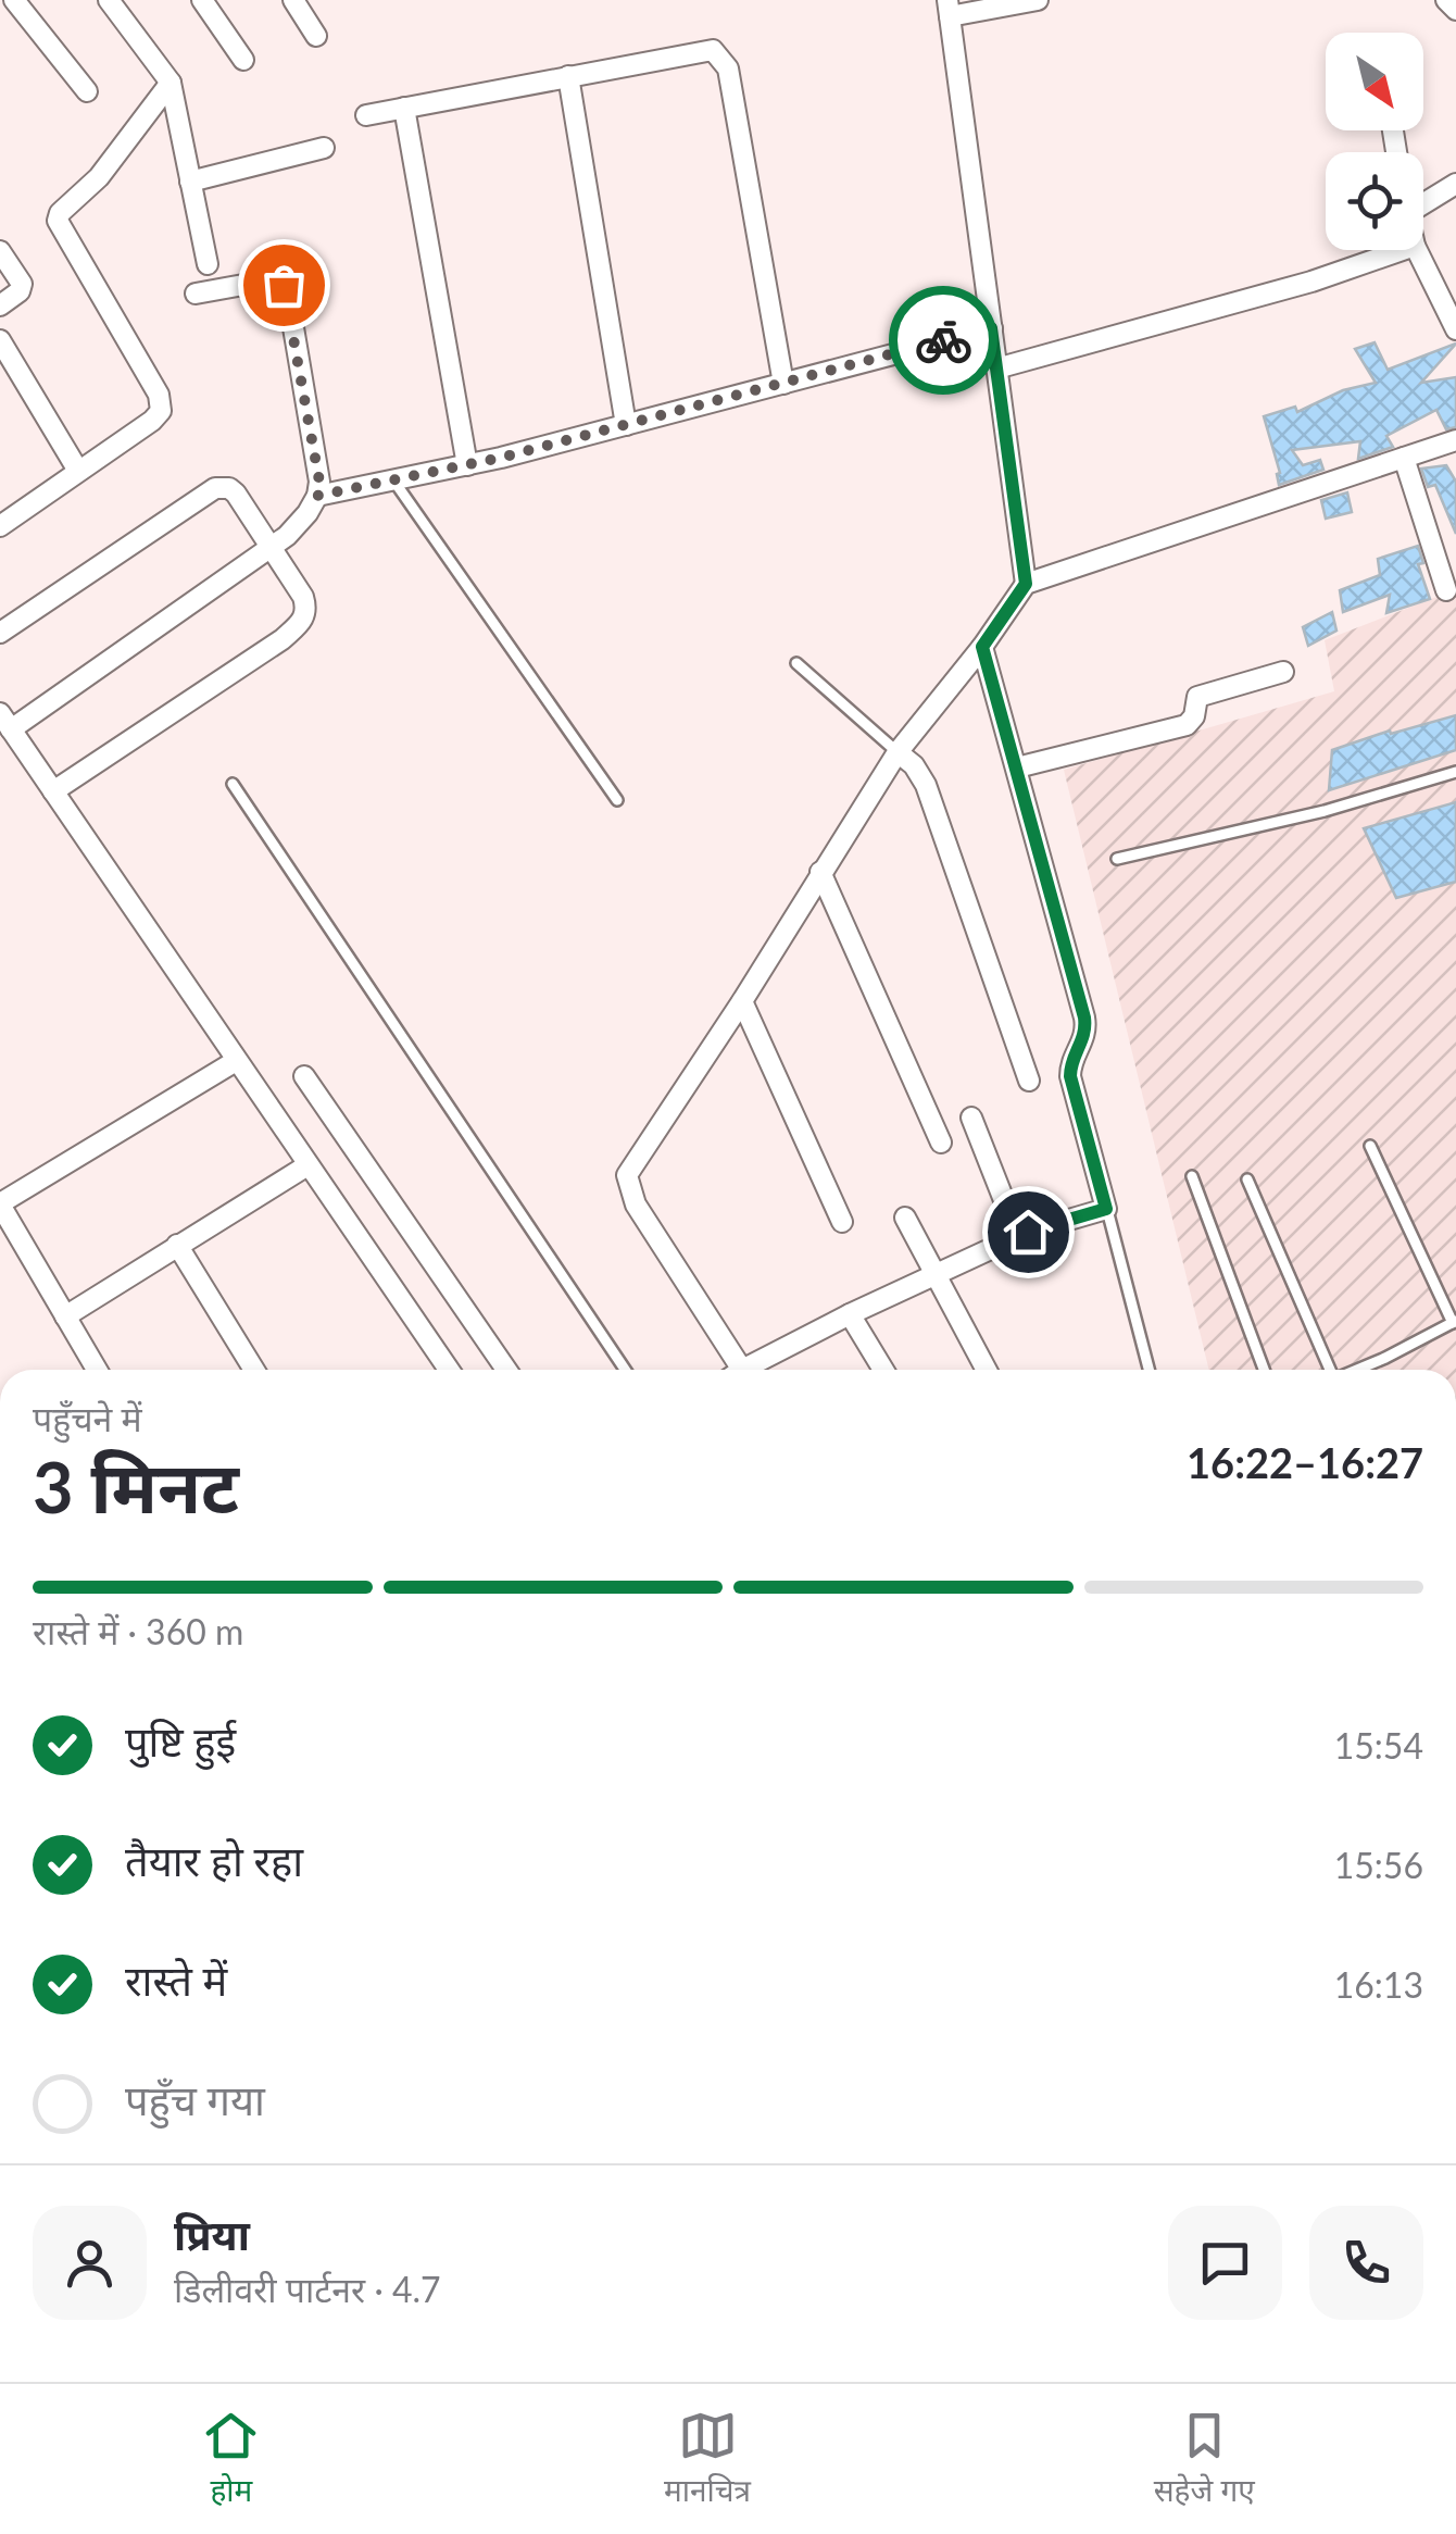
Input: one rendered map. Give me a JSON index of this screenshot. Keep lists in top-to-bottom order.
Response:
{
  "north": "bottom right",
  "page": {
    "heading": ["3 मिनट", "पहुँचने में", "16:22–16:27"],
    "panel": ["प्रिया", "डिलीवरी पार्टनर · 4.7"],
    "bar": "रास्ते में · 360 m",
    "list": [
      ["पुष्टि हुई", "15:54"],
      ["तैयार हो रहा", "15:56"],
      ["रास्ते में", "16:13"],
      "पहुँच गया"
    ],
    "tabs": ["होम", "मानचित्र", "सहेजे गए"]
  }
}
